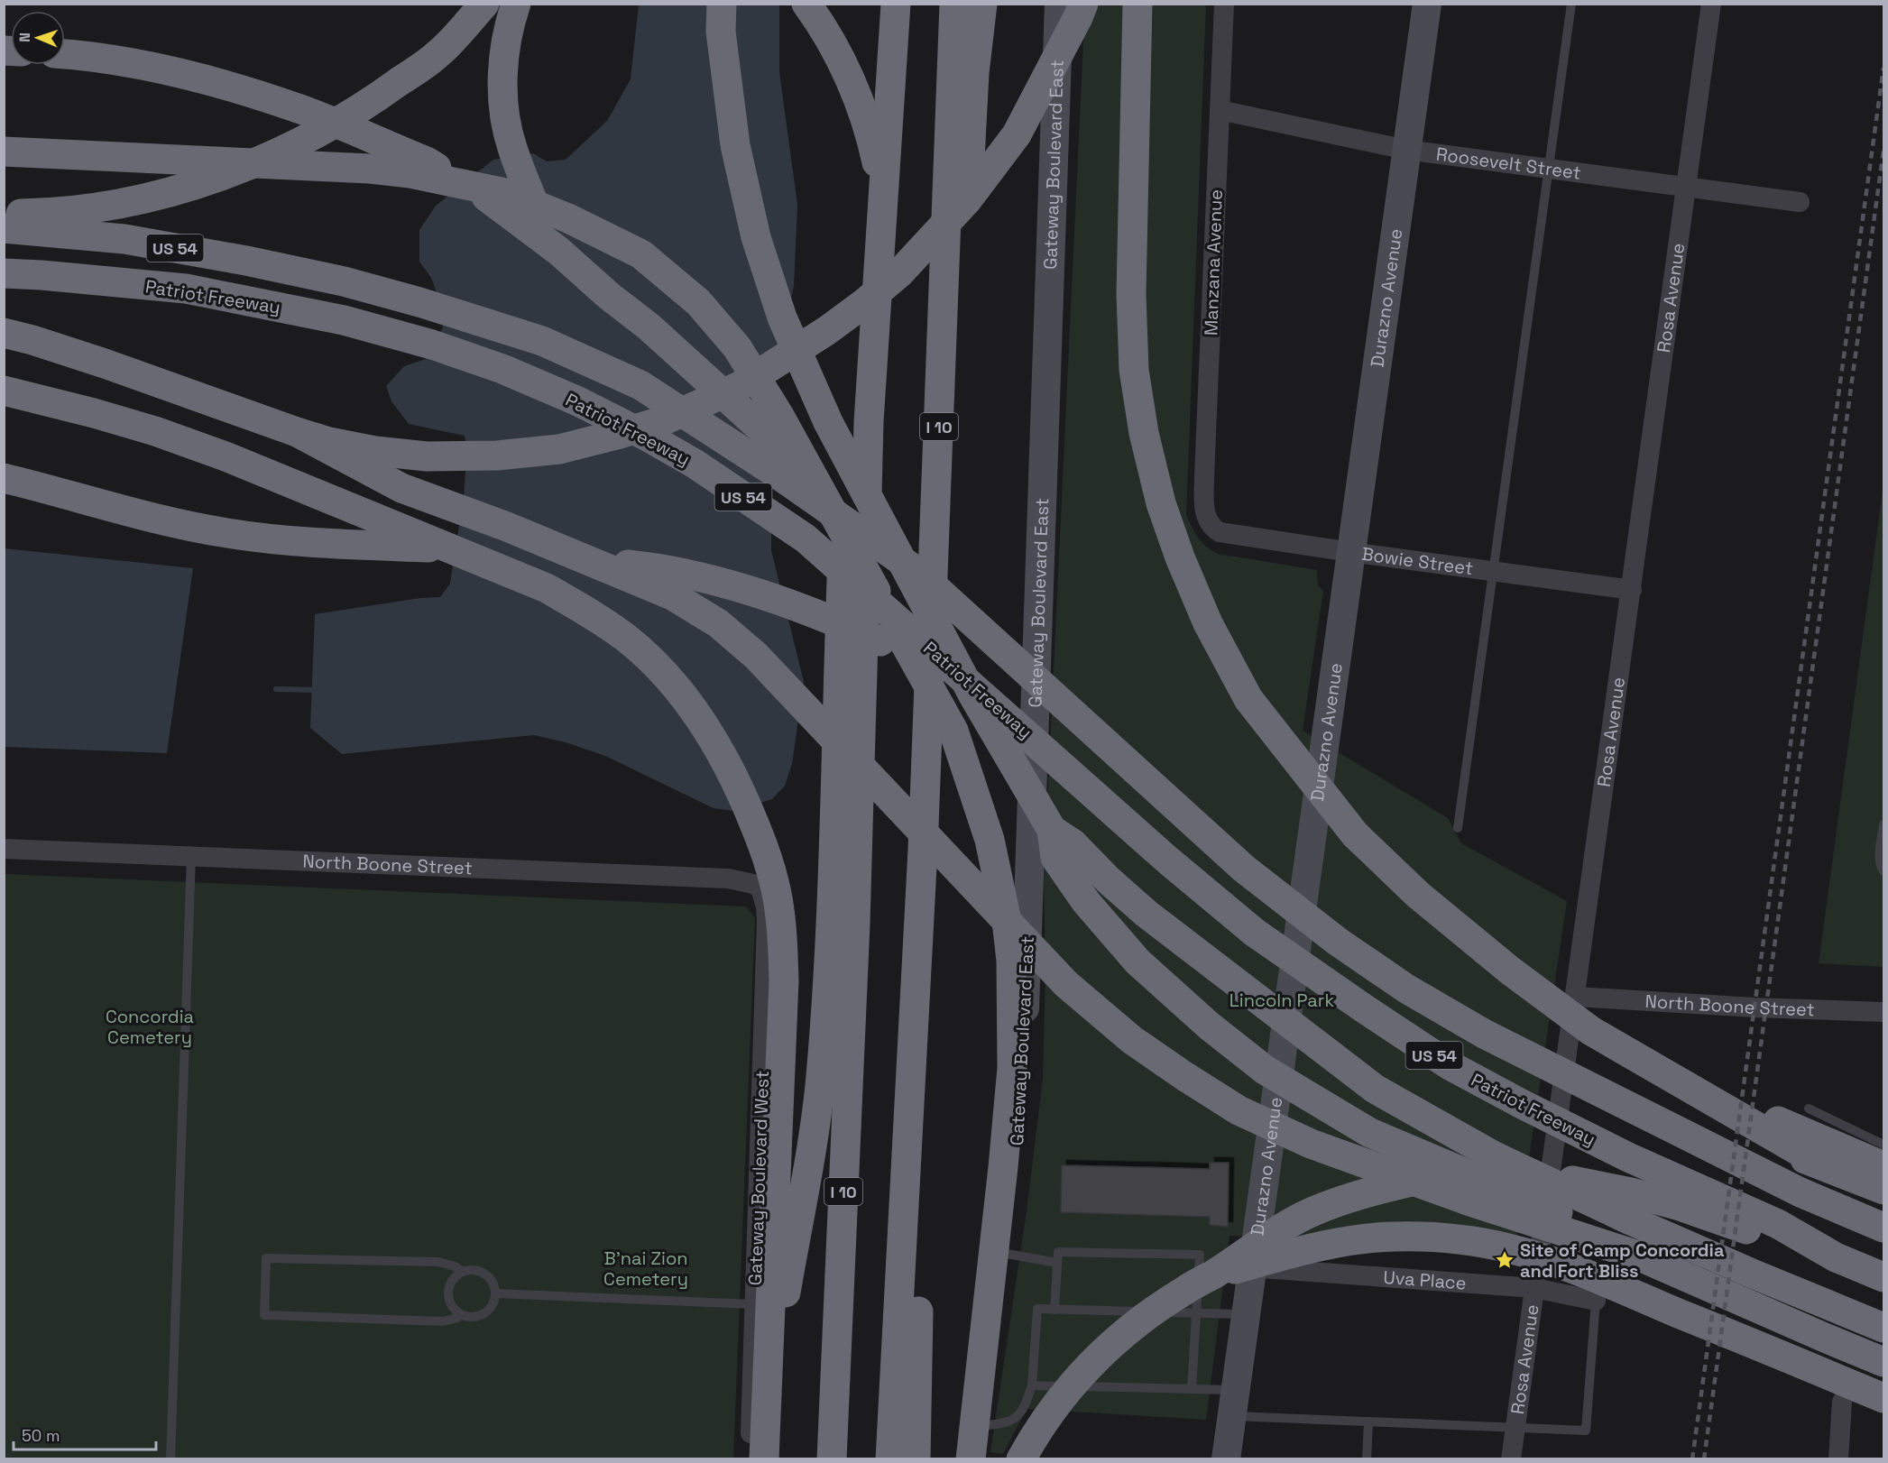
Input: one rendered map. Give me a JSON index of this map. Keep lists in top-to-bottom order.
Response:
{
  "streets": {
    "highway": ["US 54", "Patriot Freeway", "I 10"],
    "main road": ["Gateway Boulevard East", "Durazno Avenue"],
    "street": [
      "Roosevelt Street",
      "Manzana Avenue",
      "Rosa Avenue",
      "Bowie Street",
      "North Boone Street",
      "Gateway Boulevard West",
      "Uva Place"
    ]
  },
  "crossings": [
    ["Roosevelt Street", "Manzana Avenue"],
    ["Roosevelt Street", "Durazno Avenue"],
    ["Roosevelt Street", "Rosa Avenue"],
    ["Manzana Avenue", "Bowie Street"],
    ["Durazno Avenue", "Bowie Street"],
    ["Durazno Avenue", "Uva Place"],
    ["Rosa Avenue", "Bowie Street"],
    ["Rosa Avenue", "North Boone Street"],
    ["Rosa Avenue", "Uva Place"],
    ["North Boone Street", "Gateway Boulevard West"]
  ],
  "parks": ["Lincoln Park", "Concordia Cemetery", "B'nai Zion Cemetery"],
  "places": {
    "place": ["Site of Camp Concordia and Fort Bliss"]
  },
  "scale_bar": "50 m",
  "north": "left"
}
